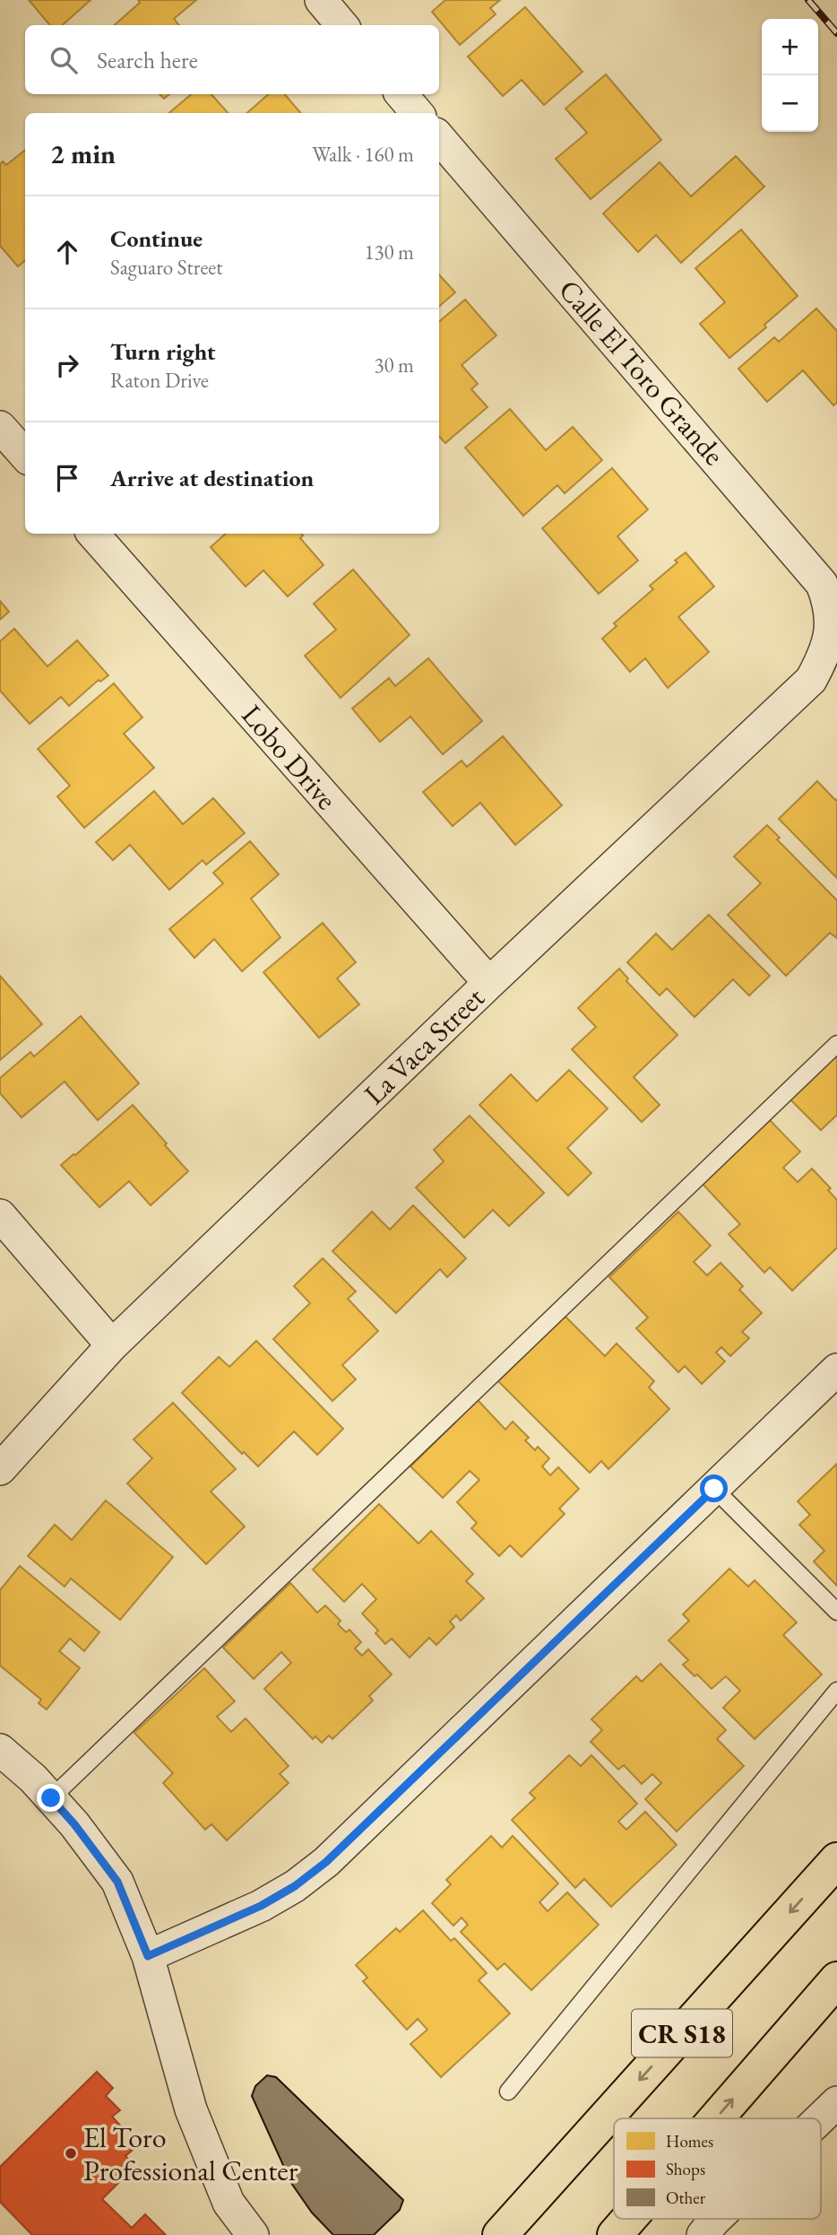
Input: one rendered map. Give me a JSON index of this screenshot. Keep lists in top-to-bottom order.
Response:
{
  "streets": {
    "main road": ["CR S18"],
    "street": ["Calle El Toro Grande", "Lobo Drive", "La Vaca Street"]
  },
  "crossings": [
    ["Calle El Toro Grande", "La Vaca Street"],
    ["Lobo Drive", "La Vaca Street"]
  ],
  "places": ["El Toro Professional Center"],
  "legend": ["Homes", "Shops", "Other"],
  "page": {
    "map_buttons": ["+", "−"],
    "search": "Search here",
    "heading": ["2 min", "Walk · 160 m"],
    "list": [
      ["Continue", "Saguaro Street", "130 m"],
      ["Turn right", "Raton Drive", "30 m"],
      "Arrive at destination"
    ]
  }
}
